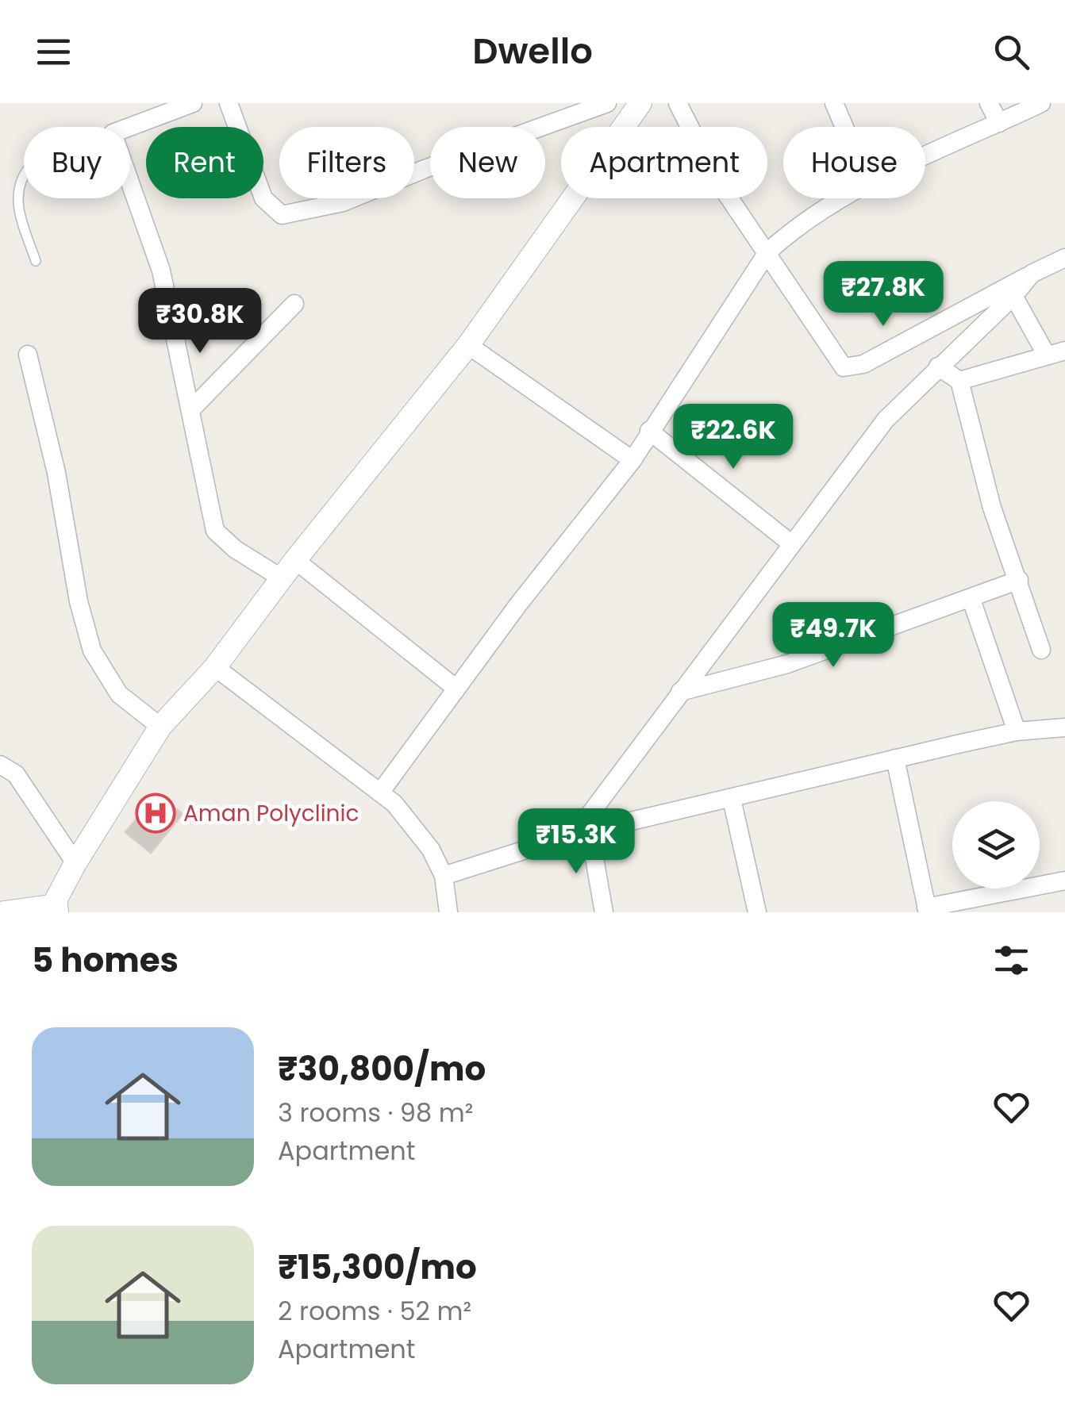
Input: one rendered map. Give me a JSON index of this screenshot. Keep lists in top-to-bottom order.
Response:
{
  "places": {
    "hospital": ["Aman Polyclinic"]
  },
  "page": {
    "header": "Dwello",
    "chip": [
      "Buy",
      "Rent",
      "Filters",
      "New",
      "Apartment",
      "House"
    ],
    "price": [
      "₹27.8K",
      "₹30.8K",
      "₹22.6K",
      "₹49.7K",
      "₹15.3K"
    ],
    "heading": "5 homes",
    "list": [
      {
        "name": "₹30,800/mo",
        "note": "3 rooms · 98 m² · Apartment"
      },
      {
        "name": "₹15,300/mo",
        "note": "2 rooms · 52 m² · Apartment"
      }
    ]
  }
}
